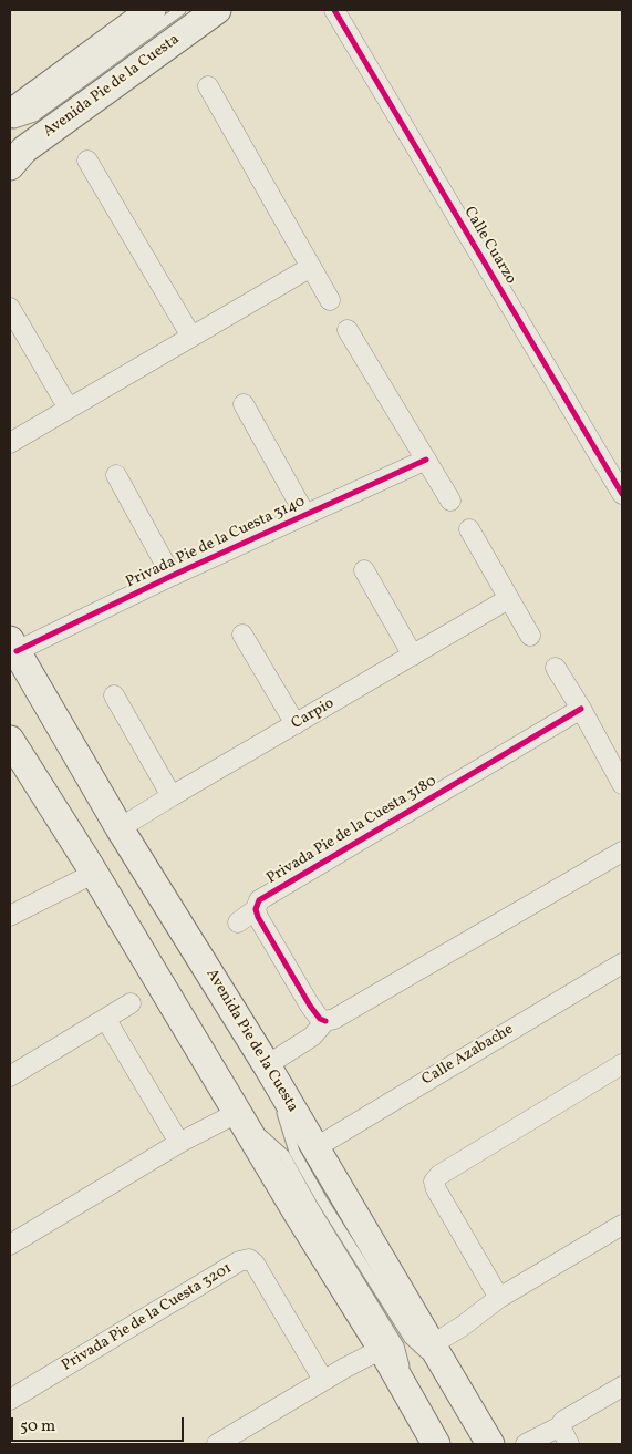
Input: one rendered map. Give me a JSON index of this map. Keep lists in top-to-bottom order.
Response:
{
  "streets": {
    "main road": ["Avenida Pie de la Cuesta"],
    "street": [
      "Calle Cuarzo",
      "Privada Pie de la Cuesta 3140",
      "Carpio",
      "Privada Pie de la Cuesta 3180",
      "Calle Azabache",
      "Privada Pie de la Cuesta 3201"
    ]
  },
  "crossings": [
    ["Avenida Pie de la Cuesta", "Privada Pie de la Cuesta 3140"],
    ["Avenida Pie de la Cuesta", "Carpio"],
    ["Avenida Pie de la Cuesta", "Calle Azabache"]
  ],
  "scale_bar": "50 m"
}
